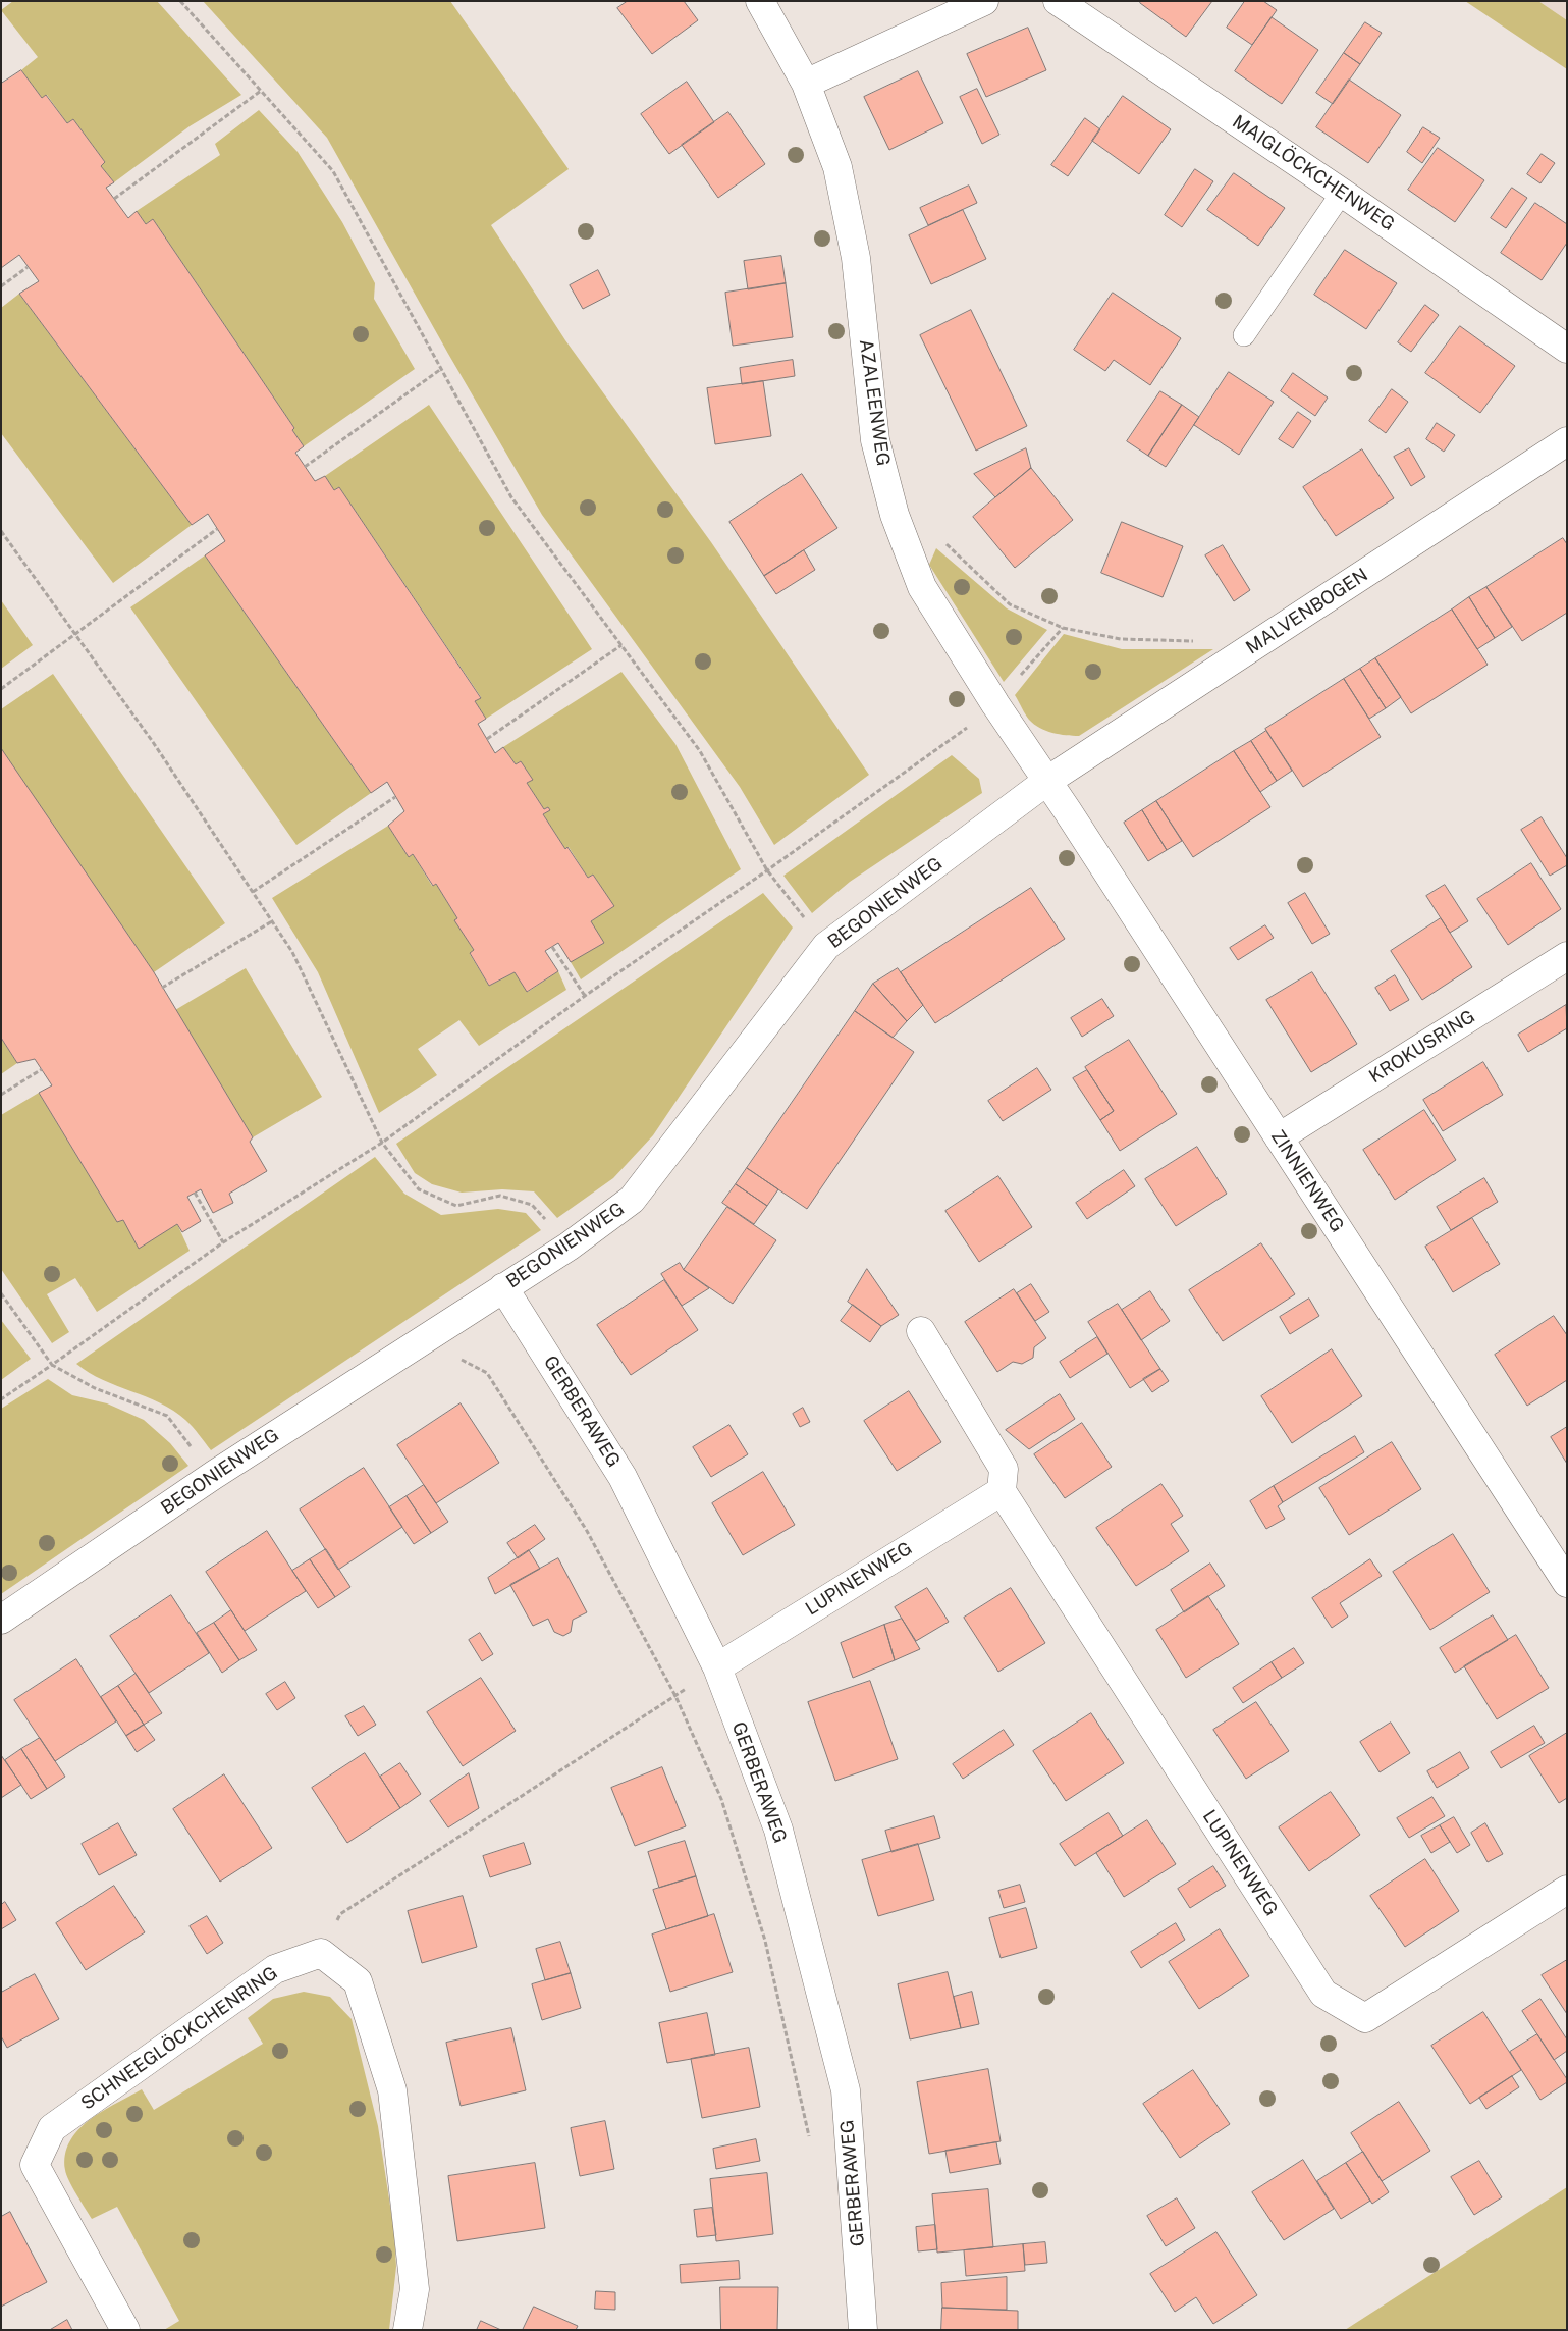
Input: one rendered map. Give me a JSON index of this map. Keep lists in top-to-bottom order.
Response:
{
  "streets": {
    "street": [
      "MAIGLÖCKCHENWEG",
      "AZALEENWEG",
      "MALVENBOGEN",
      "BEGONIENWEG",
      "KROKUSRING",
      "ZINNIENWEG",
      "GERBERAWEG",
      "LUPINENWEG",
      "SCHNEEGLÖCKCHENRING"
    ]
  },
  "crossings": [
    ["AZALEENWEG", "MALVENBOGEN"],
    ["AZALEENWEG", "BEGONIENWEG"],
    ["AZALEENWEG", "ZINNIENWEG"],
    ["MALVENBOGEN", "BEGONIENWEG"],
    ["MALVENBOGEN", "ZINNIENWEG"],
    ["BEGONIENWEG", "ZINNIENWEG"],
    ["BEGONIENWEG", "GERBERAWEG"],
    ["KROKUSRING", "ZINNIENWEG"],
    ["GERBERAWEG", "LUPINENWEG"]
  ]
}
